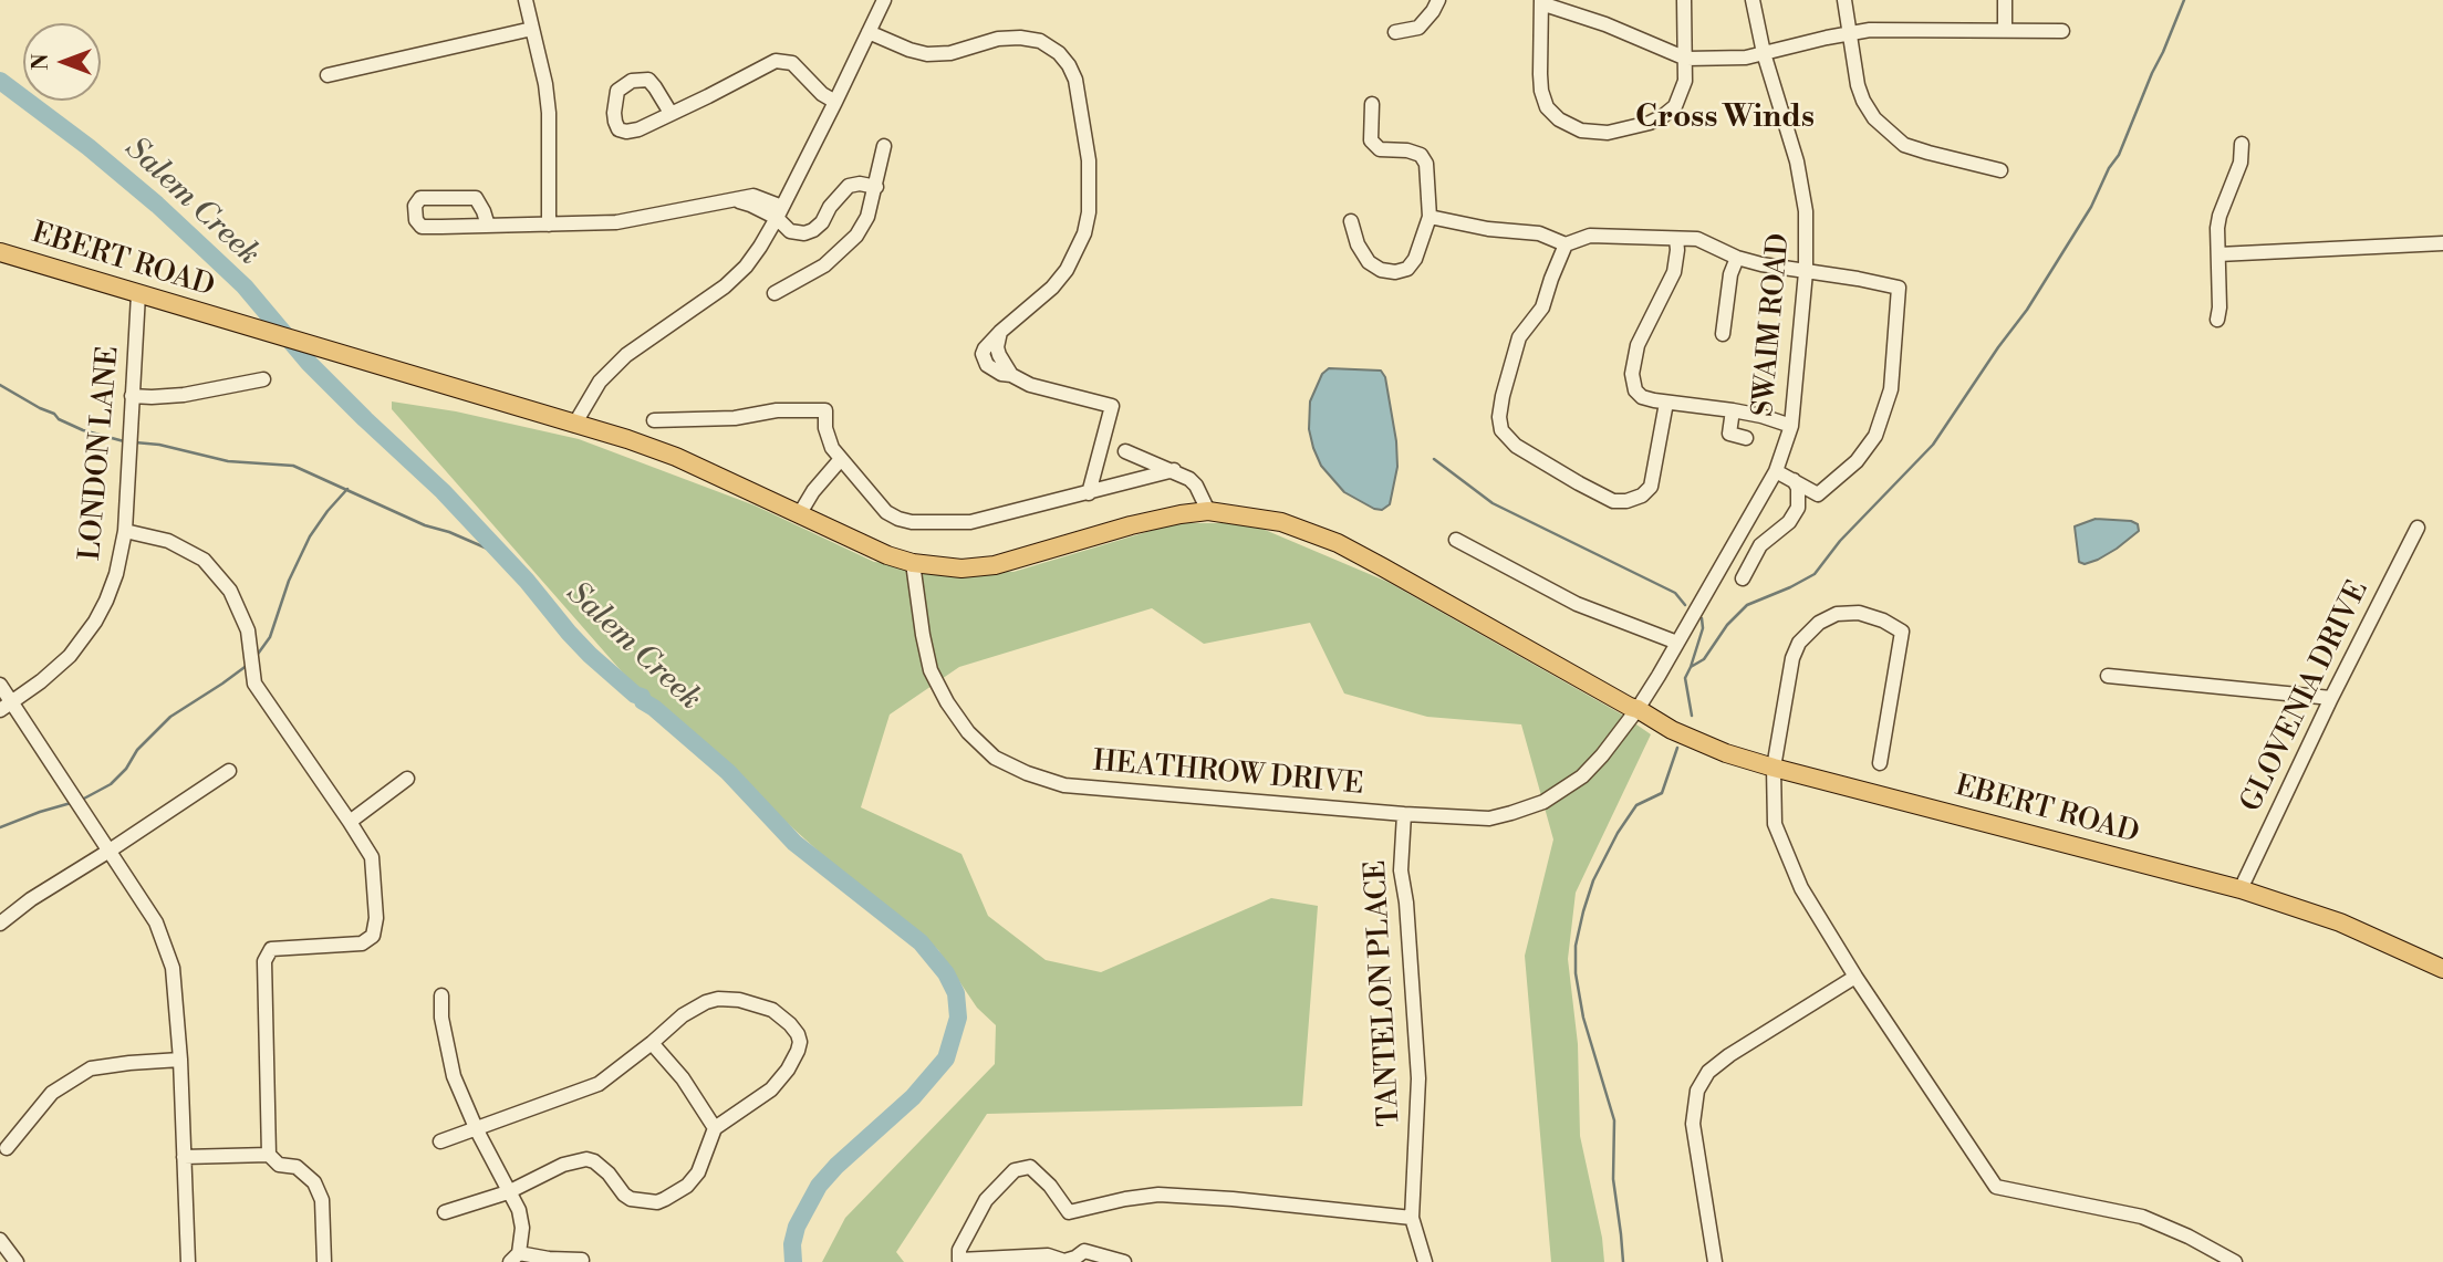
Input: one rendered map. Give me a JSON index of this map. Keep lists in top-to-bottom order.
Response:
{
  "streets": {
    "main road": ["EBERT ROAD"],
    "street": [
      "SWAIM ROAD",
      "LONDON LANE",
      "GLOVENIA DRIVE",
      "HEATHROW DRIVE",
      "TANTELON PLACE"
    ]
  },
  "crossings": [
    ["EBERT ROAD", "LONDON LANE"],
    ["EBERT ROAD", "GLOVENIA DRIVE"],
    ["EBERT ROAD", "HEATHROW DRIVE"],
    ["SWAIM ROAD", "HEATHROW DRIVE"],
    ["HEATHROW DRIVE", "TANTELON PLACE"]
  ],
  "districts": ["Cross Winds"],
  "water": ["Salem Creek"],
  "north": "left"
}
